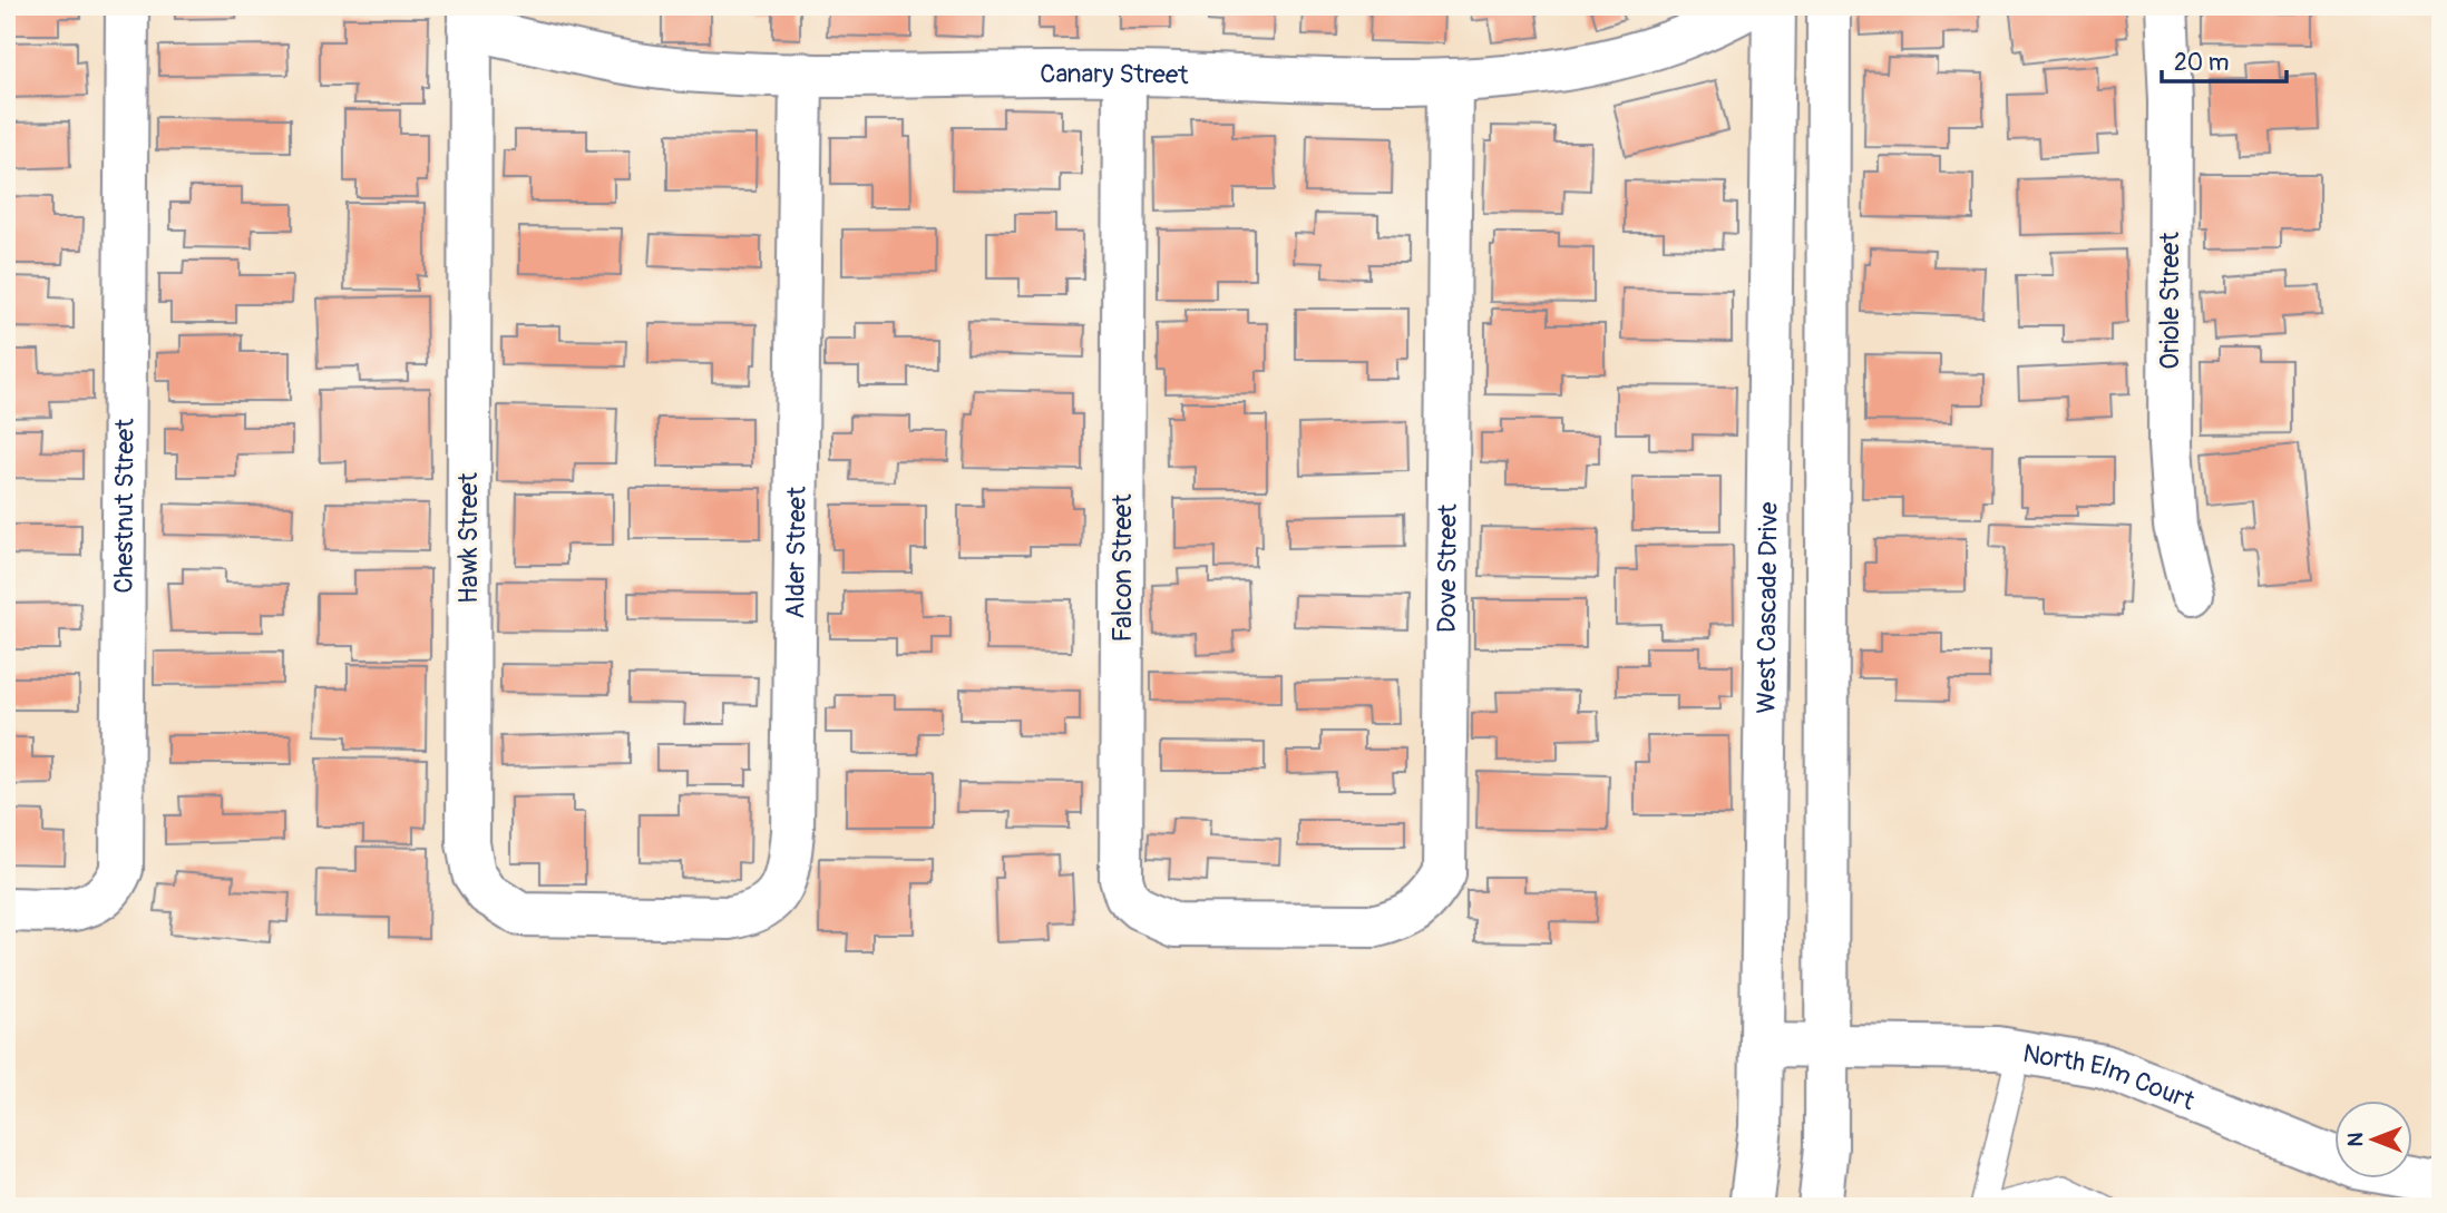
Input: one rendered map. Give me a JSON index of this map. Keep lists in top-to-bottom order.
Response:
{
  "streets": {
    "street": [
      "Canary Street",
      "Oriole Street",
      "Chestnut Street",
      "Hawk Street",
      "Alder Street",
      "Falcon Street",
      "Dove Street",
      "West Cascade Drive",
      "North Elm Court"
    ]
  },
  "crossings": [
    ["Canary Street", "Hawk Street"],
    ["Canary Street", "Alder Street"],
    ["Canary Street", "Falcon Street"],
    ["Canary Street", "Dove Street"],
    ["Hawk Street", "Alder Street"],
    ["Falcon Street", "Dove Street"],
    ["West Cascade Drive", "North Elm Court"]
  ],
  "scale_bar": "20 m",
  "north": "left"
}
